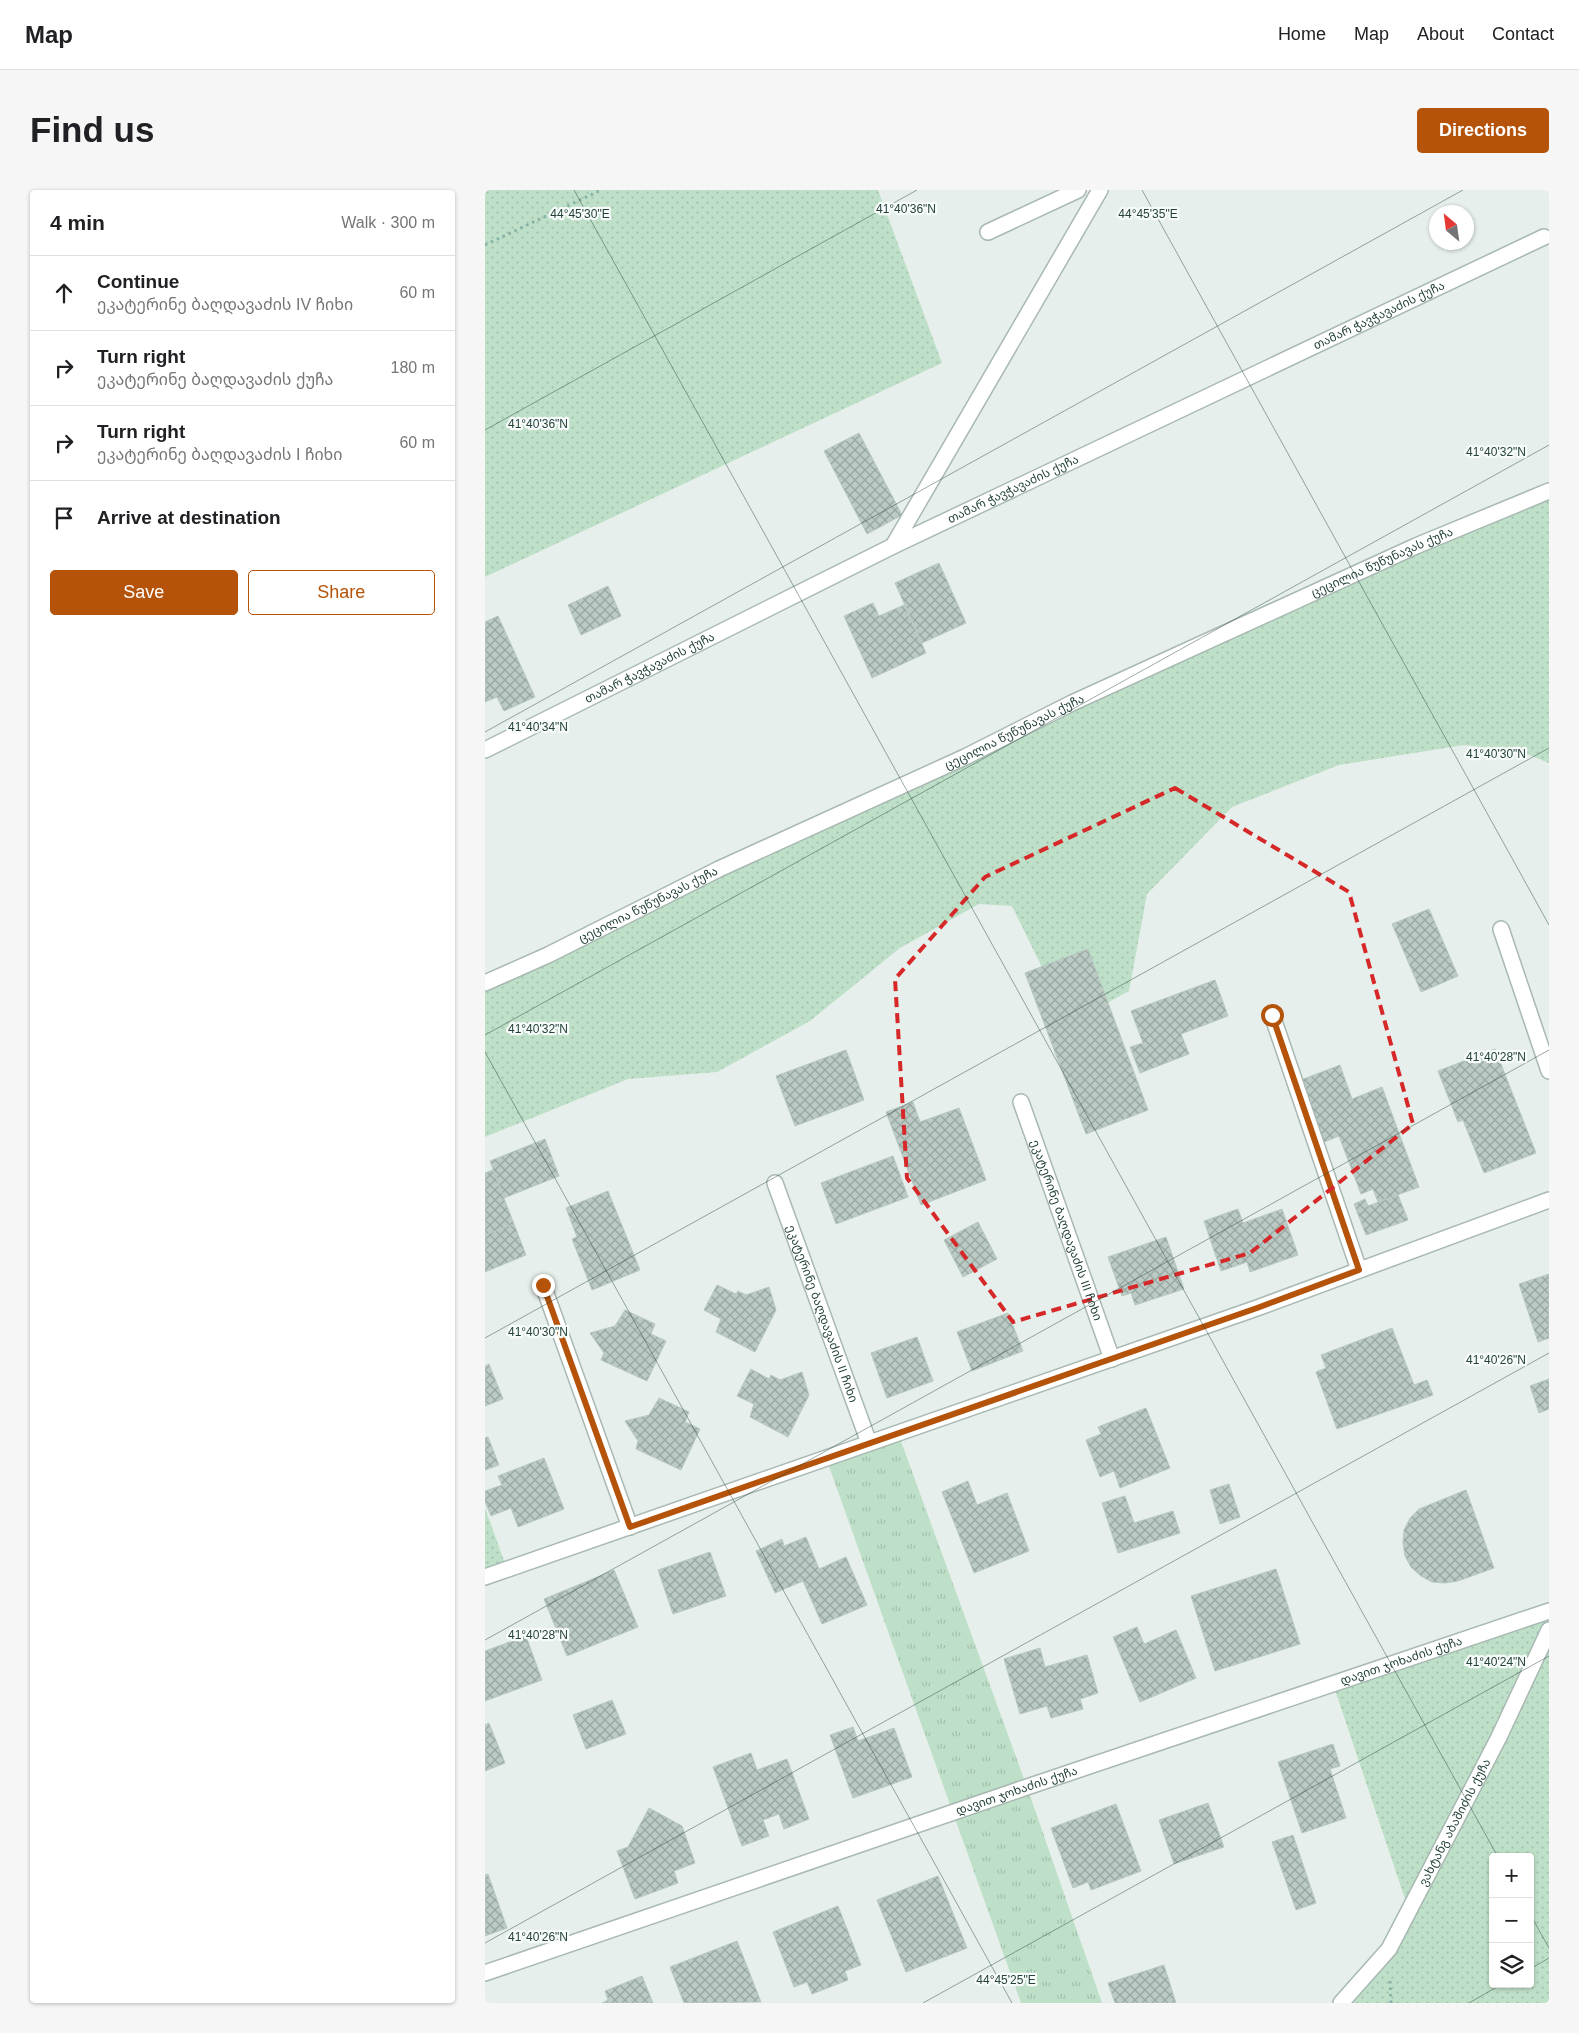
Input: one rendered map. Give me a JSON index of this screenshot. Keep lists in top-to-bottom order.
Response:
{
  "streets": {
    "street": [
      "თამარ ჭავჭავაძის ქუჩა",
      "ცეცილია წუწუნავას ქუჩა",
      "ეკატერინე ბაღდავაძის III ჩიხი",
      "ეკატერინე ბაღდავაძის II ჩიხი",
      "დავით ჯოხაძის ქუჩა",
      "ვახტანგ აბაშიძის ქუჩა"
    ]
  },
  "north": "top left",
  "page": {
    "header": "Map",
    "nav": [
      "Home",
      "Map",
      "About",
      "Contact"
    ],
    "buttons": [
      "Directions",
      ["Save", "Share"]
    ],
    "title": "Find us",
    "heading": ["4 min", "Walk · 300 m"],
    "list": [
      ["Continue", "ეკატერინე ბაღდავაძის IV ჩიხი", "60 m"],
      ["Turn right", "ეკატერინე ბაღდავაძის ქუჩა", "180 m"],
      ["Turn right", "ეკატერინე ბაღდავაძის I ჩიხი", "60 m"],
      "Arrive at destination"
    ],
    "map_buttons": ["+", "−"]
  },
  "coordinates": [
    "41°40'36\"N",
    "44°45'30\"E",
    "44°45'35\"E",
    "41°40'32\"N",
    "41°40'34\"N",
    "41°40'30\"N",
    "41°40'28\"N",
    "41°40'26\"N",
    "41°40'24\"N",
    "44°45'25\"E"
  ]
}
